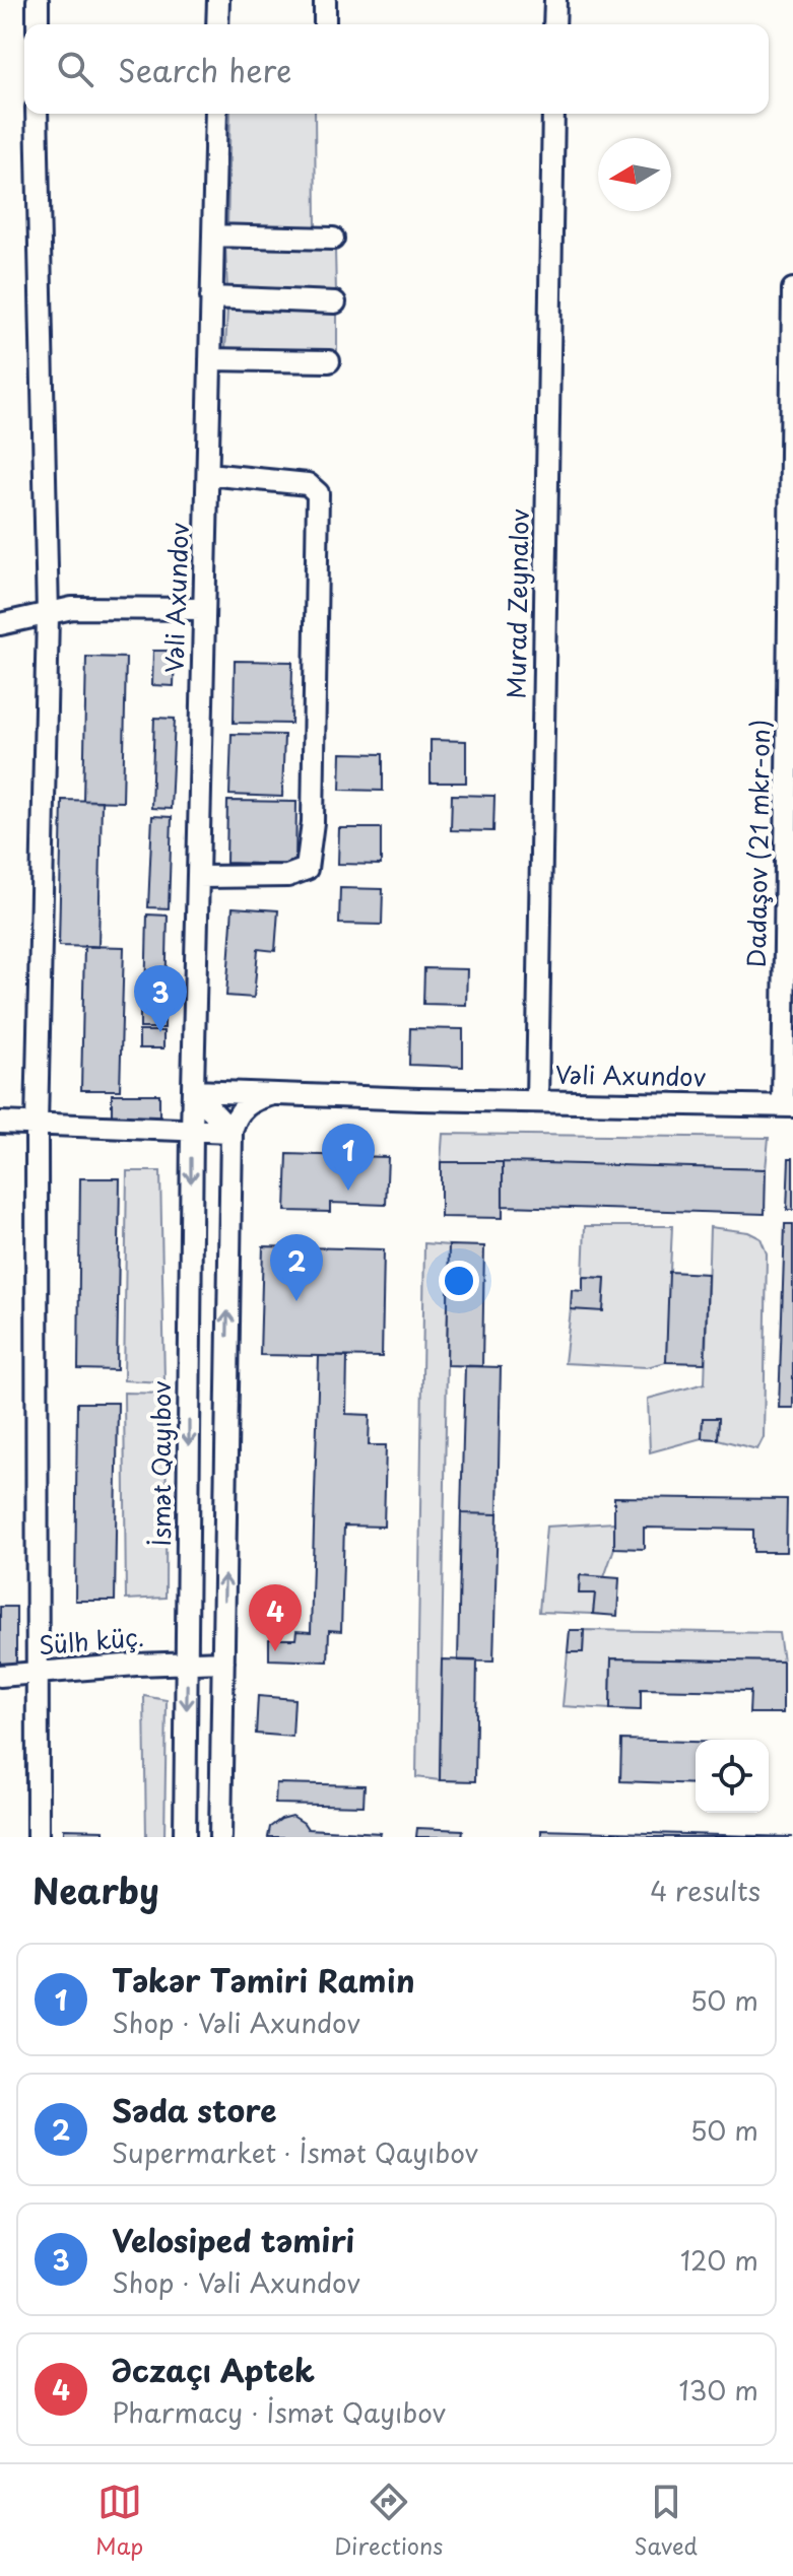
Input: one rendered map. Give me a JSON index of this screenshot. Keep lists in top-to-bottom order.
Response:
{
  "streets": {
    "street": [
      "Vəli Axundov",
      "Murad Zeynalov",
      "Dadaşov (21 mkr-on)",
      "İsmət Qayıbov",
      "Sülh küç."
    ]
  },
  "crossings": [
    ["Vəli Axundov", "Murad Zeynalov"],
    ["Vəli Axundov", "Dadaşov (21 mkr-on)"],
    ["Vəli Axundov", "İsmət Qayıbov"],
    ["İsmət Qayıbov", "Sülh küç."]
  ],
  "north": "left",
  "page": {
    "search": "Search here",
    "pins": [
      "3",
      "1",
      "2",
      "4"
    ],
    "heading": ["Nearby", "4 results"],
    "list": [
      {
        "mark": "1",
        "name": "Tәkәr Tәmiri Ramin",
        "note": "Shop · Vəli Axundov",
        "value": "50 m"
      },
      {
        "mark": "2",
        "name": "Səda store",
        "note": "Supermarket · İsmət Qayıbov",
        "value": "50 m"
      },
      {
        "mark": "3",
        "name": "Velosiped təmiri",
        "note": "Shop · Vəli Axundov",
        "value": "120 m"
      },
      {
        "mark": "4",
        "name": "Əczaçı Aptek",
        "note": "Pharmacy · İsmət Qayıbov",
        "value": "130 m"
      }
    ],
    "nav": ["Map", "Directions", "Saved"]
  }
}
